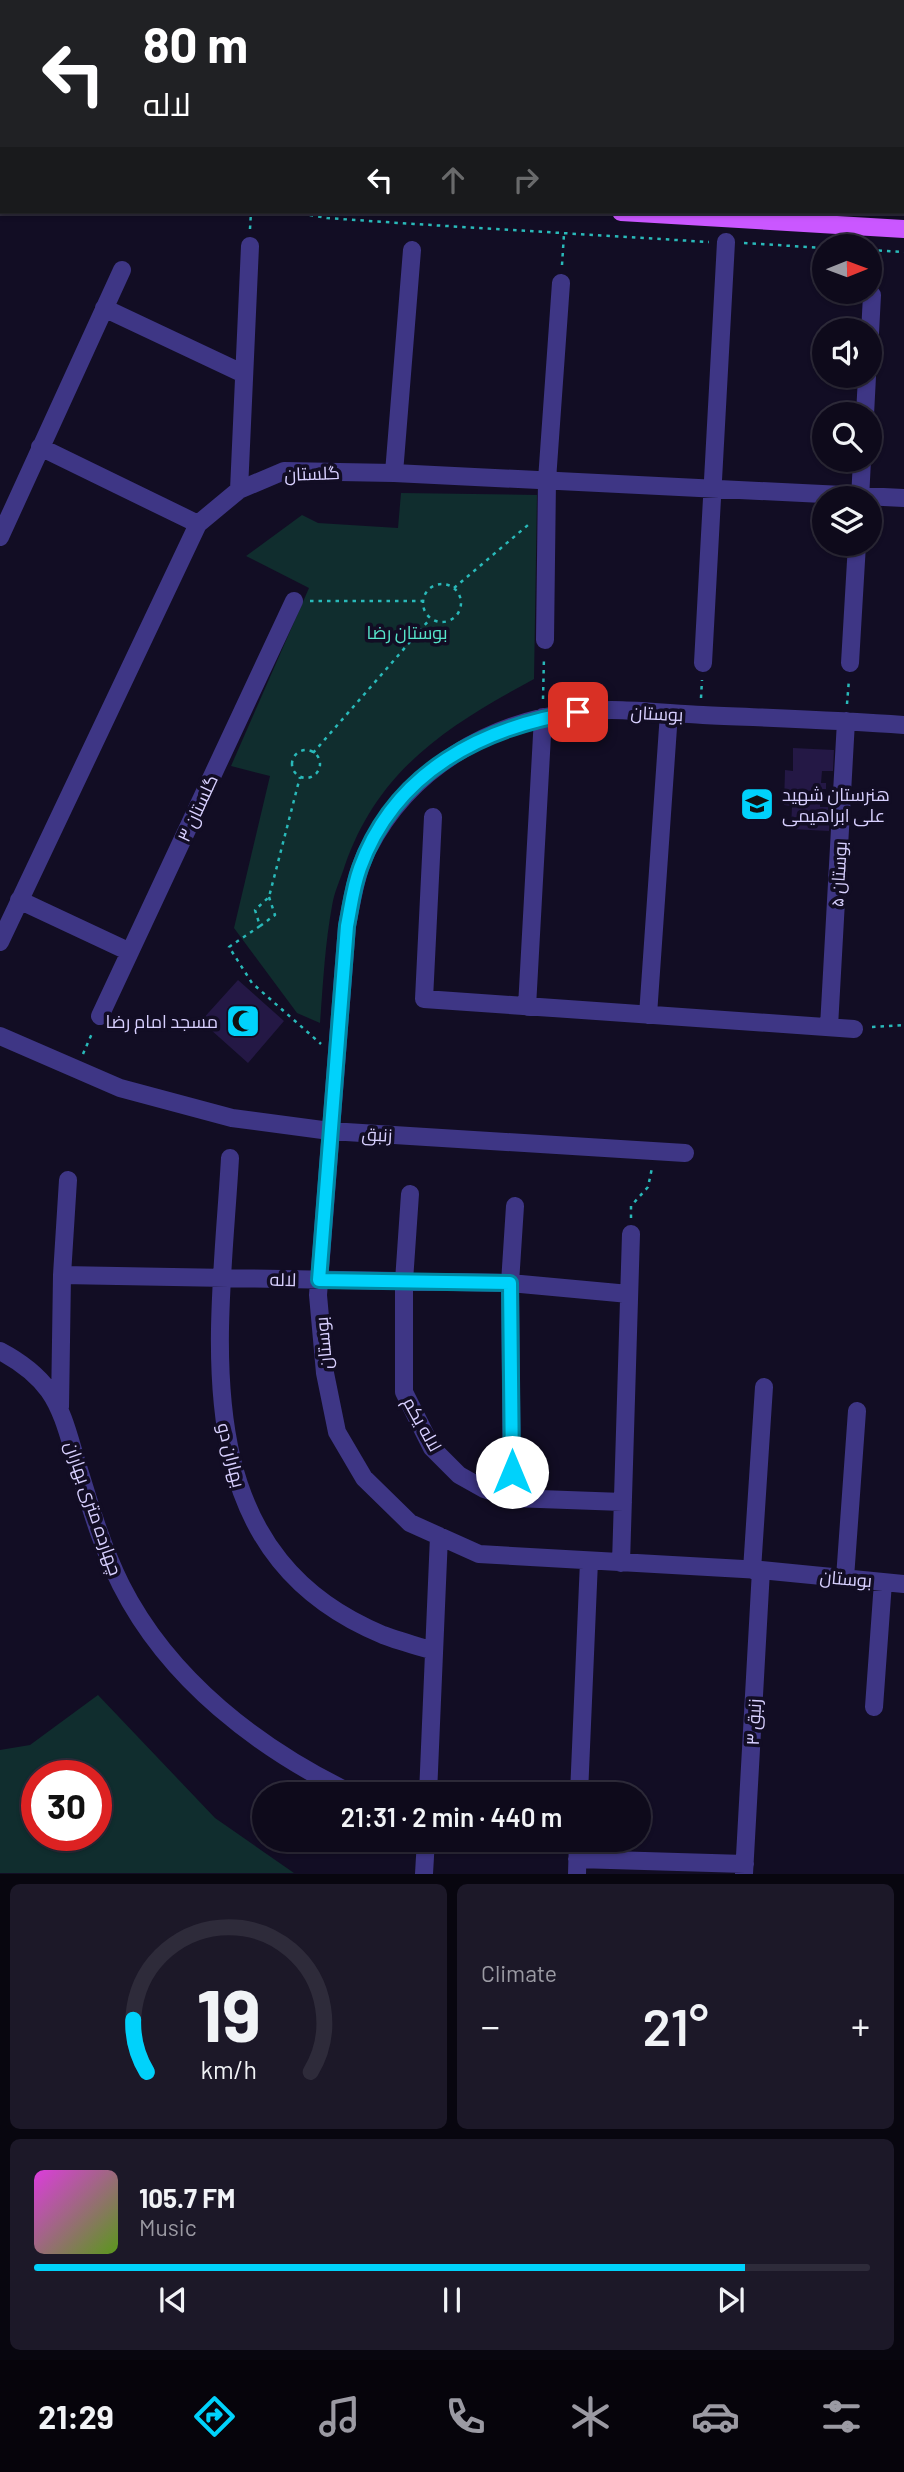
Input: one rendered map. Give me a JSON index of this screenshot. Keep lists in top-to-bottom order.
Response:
{
  "streets": {
    "street": [
      "گلستان",
      "بوستان",
      "گلستان ۳",
      "بوستان ۵",
      "زنبق",
      "لاله",
      "لاله یکم",
      "بهاران دو",
      "چهارده متری بهاران",
      "زنبق ۳"
    ]
  },
  "crossings": [
    ["بوستان", "بوستان ۵"],
    ["بوستان", "زنبق"],
    ["بوستان", "لاله"],
    ["بوستان", "زنبق ۳"],
    ["لاله", "لاله یکم"],
    ["لاله", "بهاران دو"]
  ],
  "parks": ["بوستان رضا"],
  "places": {
    "school or university": ["هنرستان شهید علی ابراهیمی"],
    "mosque": ["مسجد امام رضا"]
  },
  "north": "right",
  "page": {
    "turn": ["80 m", "لاله"],
    "limit": "30",
    "trip": "21:31 · 2 min · 440 m",
    "tile": "Climate",
    "heat": ["−", "21°", "+"],
    "song": ["105.7 FM", "Music"],
    "tabs": "21:29",
    "gauge": ["19", "km/h"]
  }
}
